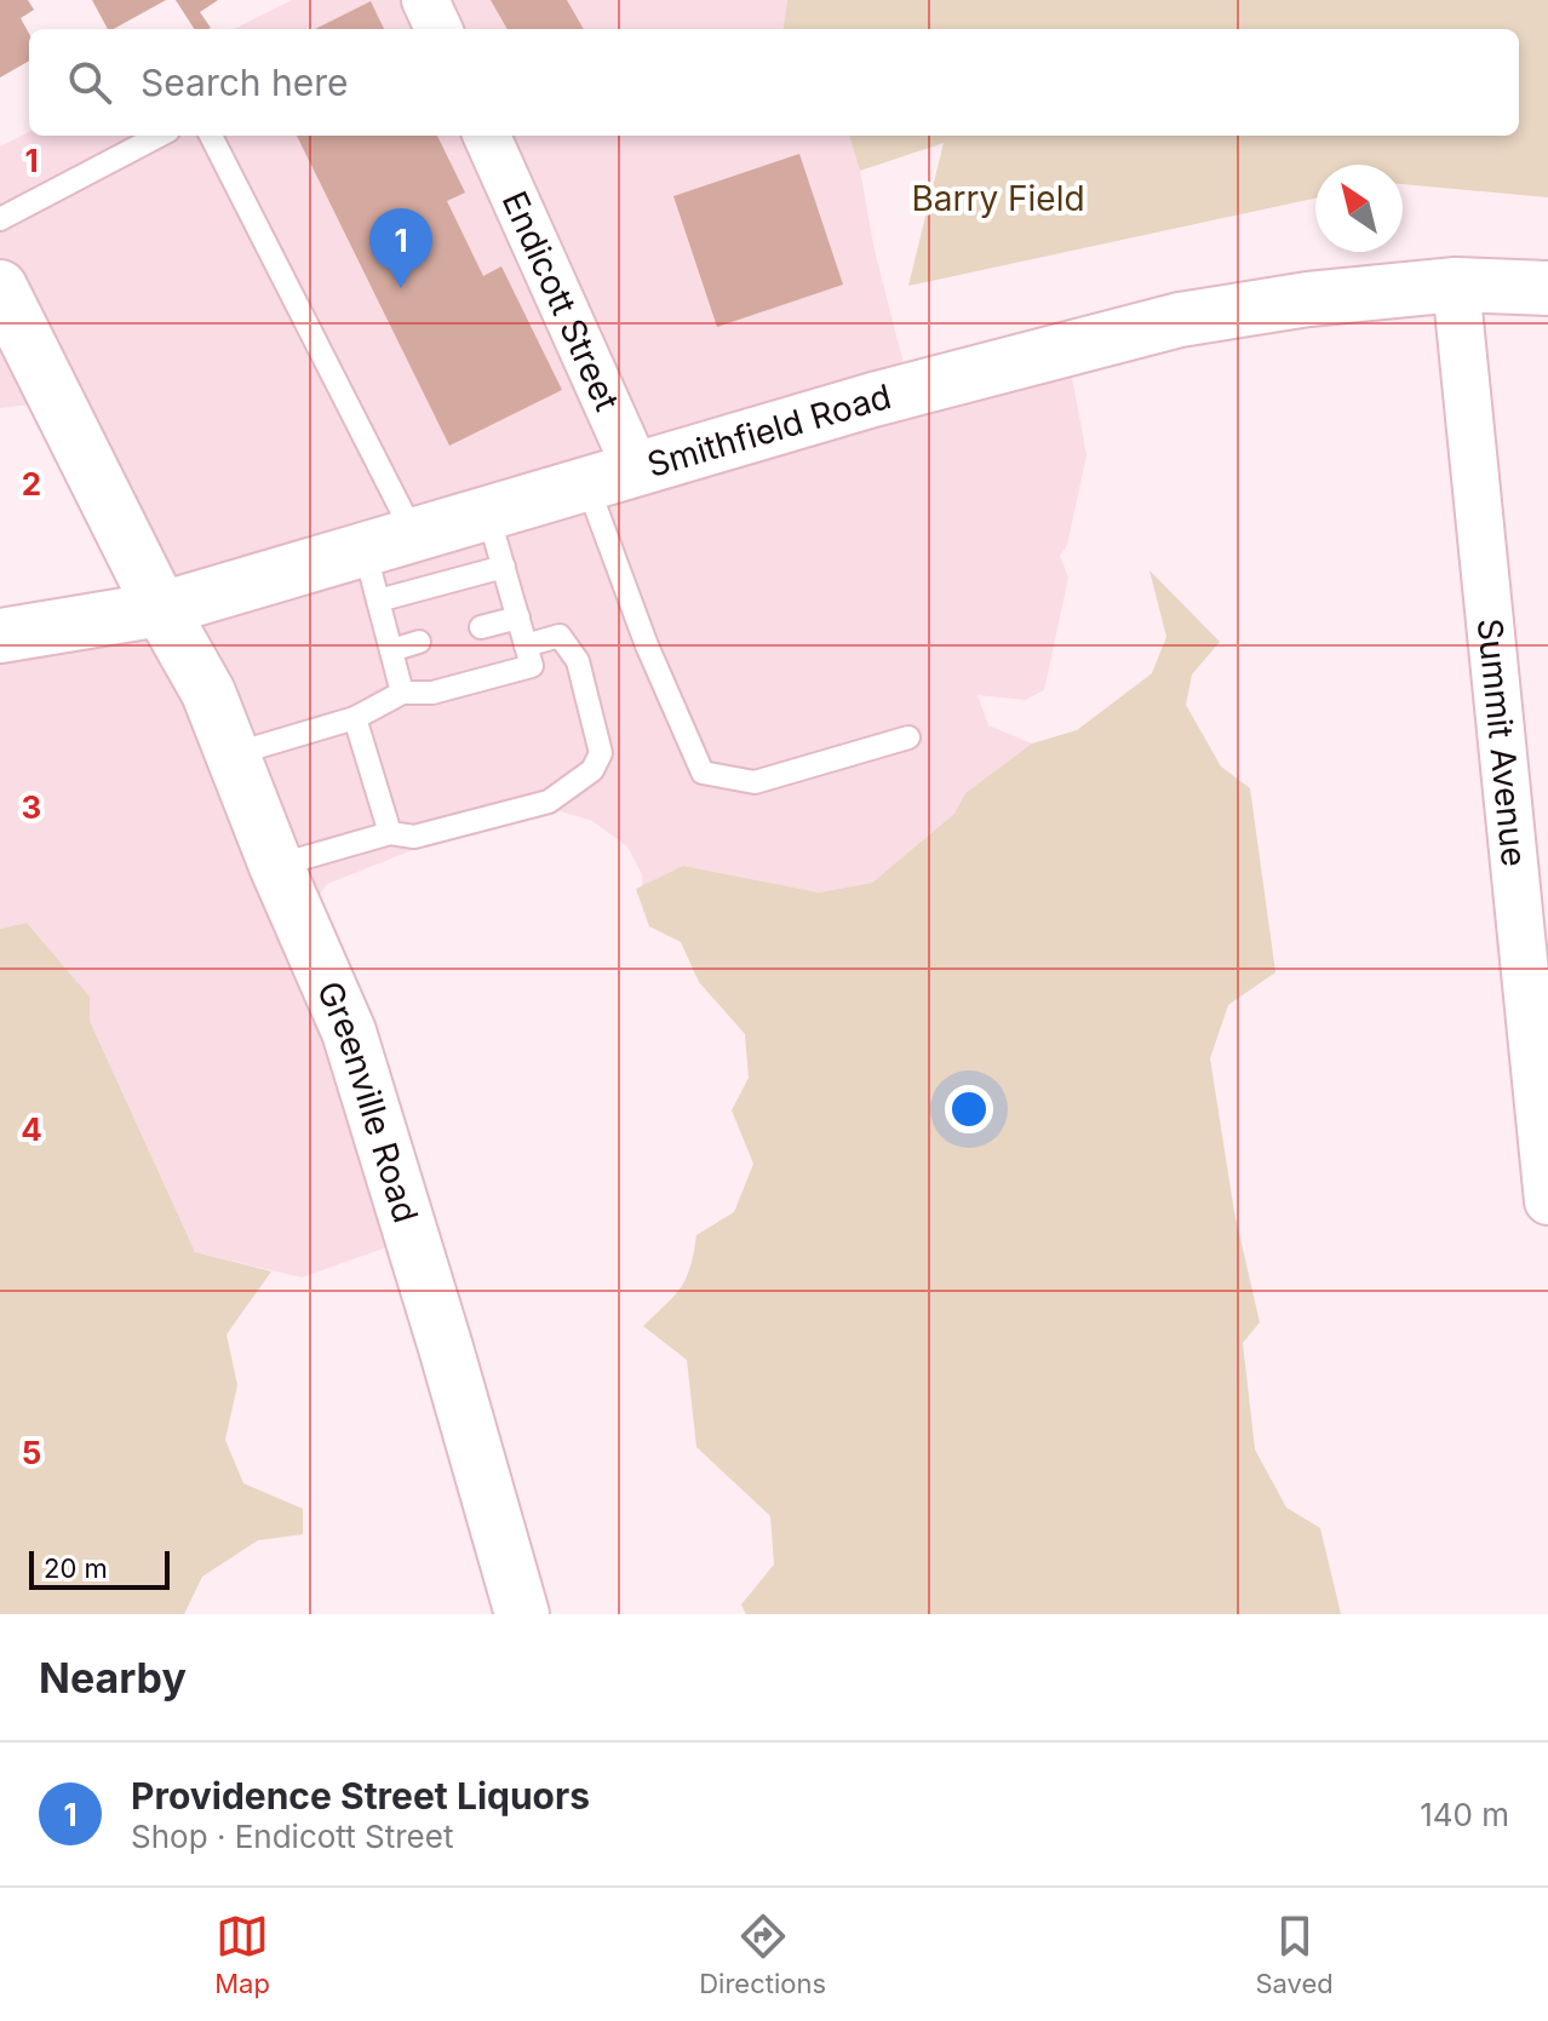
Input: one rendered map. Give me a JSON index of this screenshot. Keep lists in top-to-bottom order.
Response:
{
  "streets": {
    "main road": ["Smithfield Road", "Greenville Road"],
    "street": ["Endicott Street", "Summit Avenue"]
  },
  "crossings": [
    ["Endicott Street", "Smithfield Road"],
    ["Smithfield Road", "Summit Avenue"],
    ["Smithfield Road", "Greenville Road"]
  ],
  "parks": ["Barry Field"],
  "scale_bar": "20 m",
  "north": "top left",
  "page": {
    "search": "Search here",
    "pins": "1",
    "scale": "20 m",
    "heading": "Nearby",
    "list": [
      {
        "mark": "1",
        "name": "Providence Street Liquors",
        "note": "Shop · Endicott Street",
        "value": "140 m"
      }
    ],
    "nav": ["Map", "Directions", "Saved"]
  },
  "grid": {
    "rows": [
      "1",
      "2",
      "3",
      "4",
      "5"
    ]
  }
}
